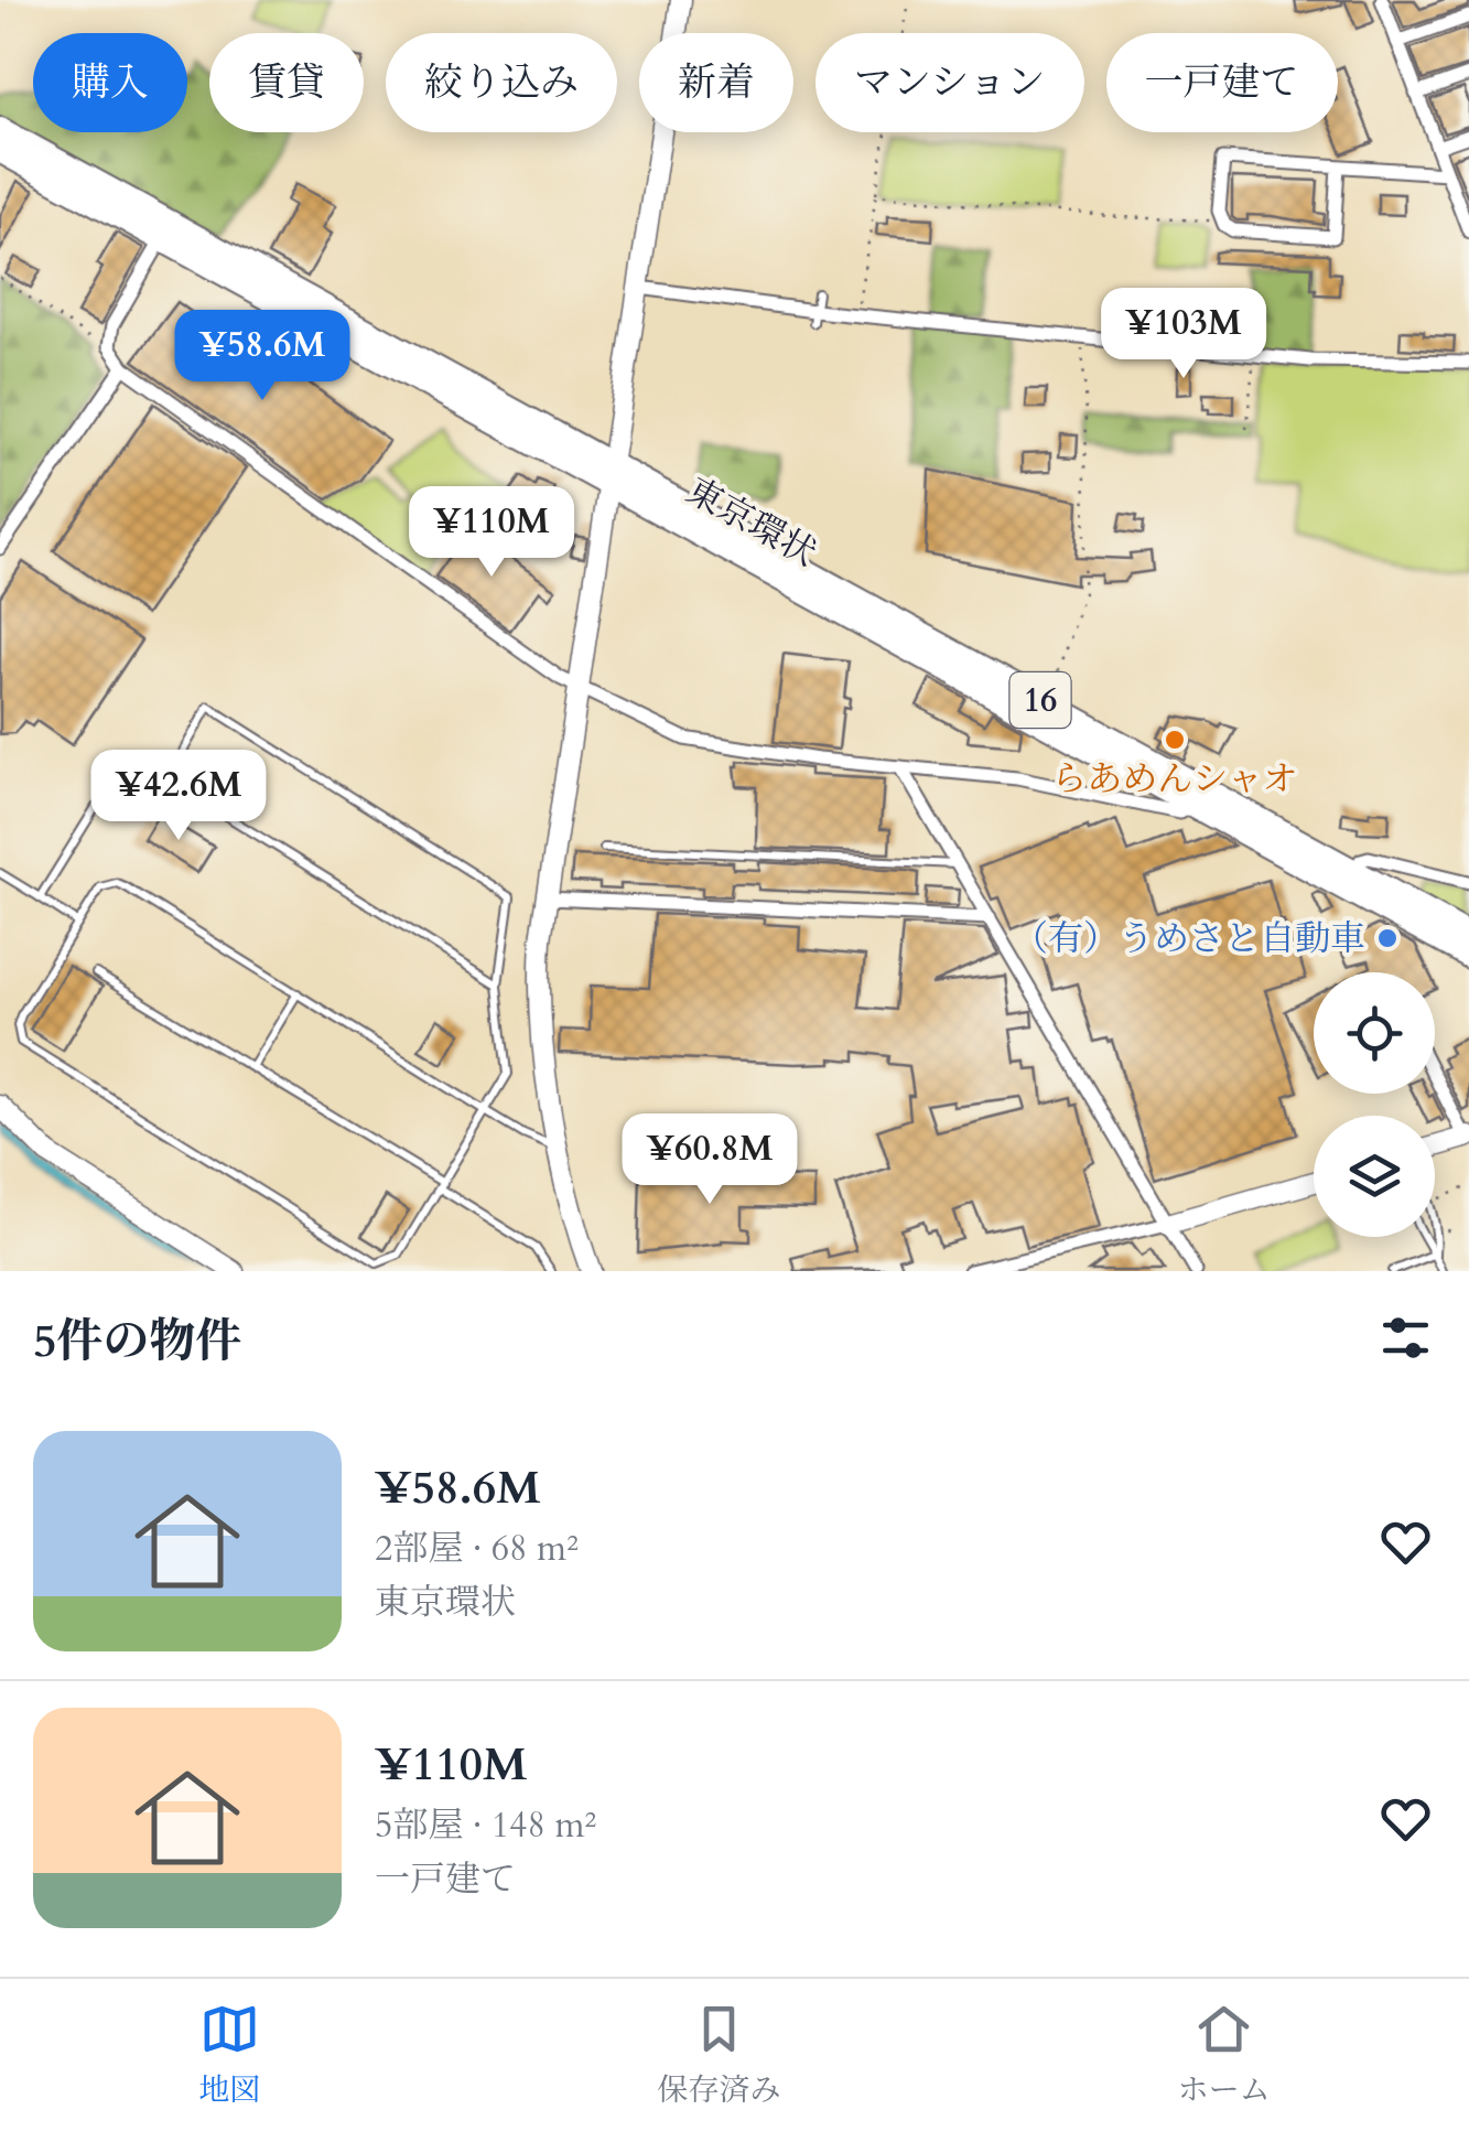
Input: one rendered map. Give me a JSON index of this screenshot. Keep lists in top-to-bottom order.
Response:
{
  "streets": {
    "highway": ["東京環状", "16"]
  },
  "places": ["らあめんシャオ", "（有）うめさと自動車"],
  "page": {
    "chip": [
      "購入",
      "賃貸",
      "絞り込み",
      "新着",
      "マンション",
      "一戸建て"
    ],
    "price": [
      "¥103M",
      "¥58.6M",
      "¥110M",
      "¥42.6M",
      "¥60.8M"
    ],
    "heading": "5件の物件",
    "list": [
      {
        "name": "¥58.6M",
        "note": "2部屋 · 68 m² · 東京環状"
      },
      {
        "name": "¥110M",
        "note": "5部屋 · 148 m² · 一戸建て"
      }
    ],
    "tabs": ["地図", "保存済み", "ホーム"]
  }
}
